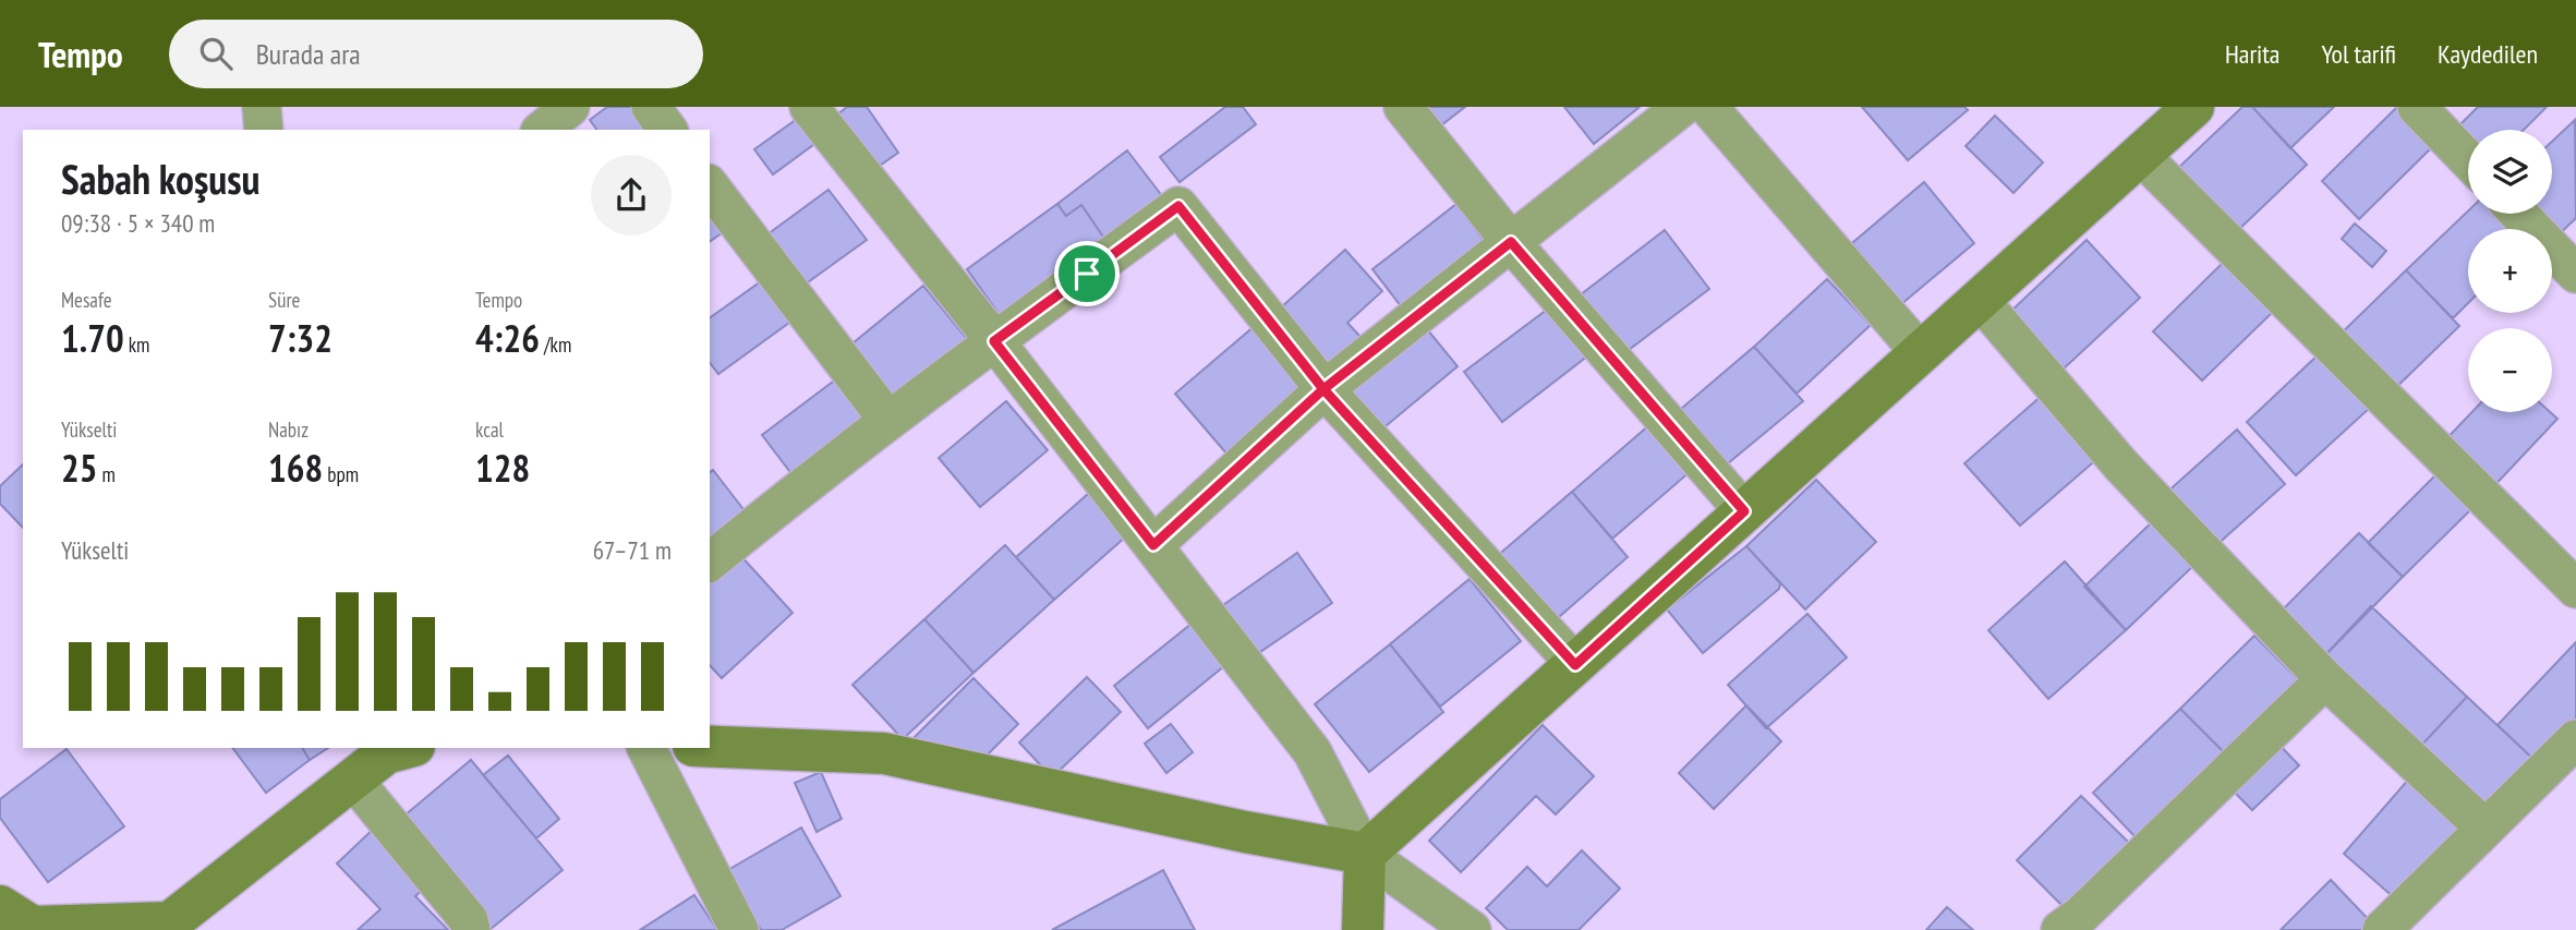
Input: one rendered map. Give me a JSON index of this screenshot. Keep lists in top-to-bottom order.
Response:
{
  "page": {
    "header": "Tempo",
    "search": "Burada ara",
    "nav": ["Harita", "Yol tarifi", "Kaydedilen"],
    "map_buttons": ["+", "−"],
    "heading": ["Sabah koşusu", "09:38 · 5 × 340 m"],
    "stats": [
      ["Mesafe", "1.70 km"],
      ["Süre", "7:32"],
      ["Tempo", "4:26 /km"],
      ["Yükselti", "25 m"],
      ["Nabız", "168 bpm"],
      ["kcal", "128"]
    ],
    "chart": ["Yükselti", "67–71 m"]
  }
}
